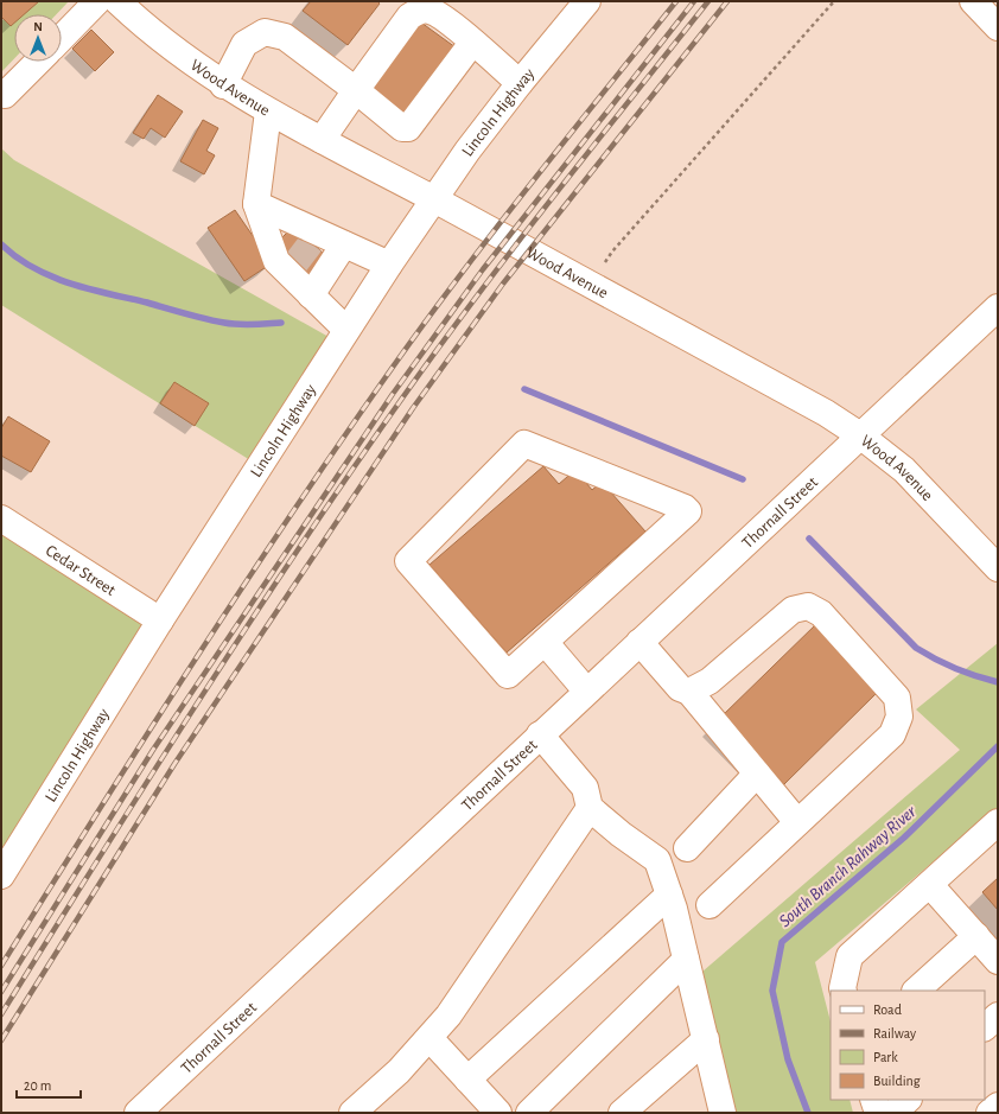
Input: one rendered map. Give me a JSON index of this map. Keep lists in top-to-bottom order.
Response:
{
  "streets": {
    "street": [
      "Wood Avenue",
      "Lincoln Highway",
      "Thornall Street",
      "Cedar Street"
    ]
  },
  "crossings": [
    ["Wood Avenue", "Lincoln Highway"],
    ["Wood Avenue", "Thornall Street"],
    ["Lincoln Highway", "Cedar Street"]
  ],
  "water": ["South Branch Rahway River"],
  "legend": [
    "Road",
    "Railway",
    "Park",
    "Building"
  ],
  "scale_bar": "20 m",
  "north": "top"
}
